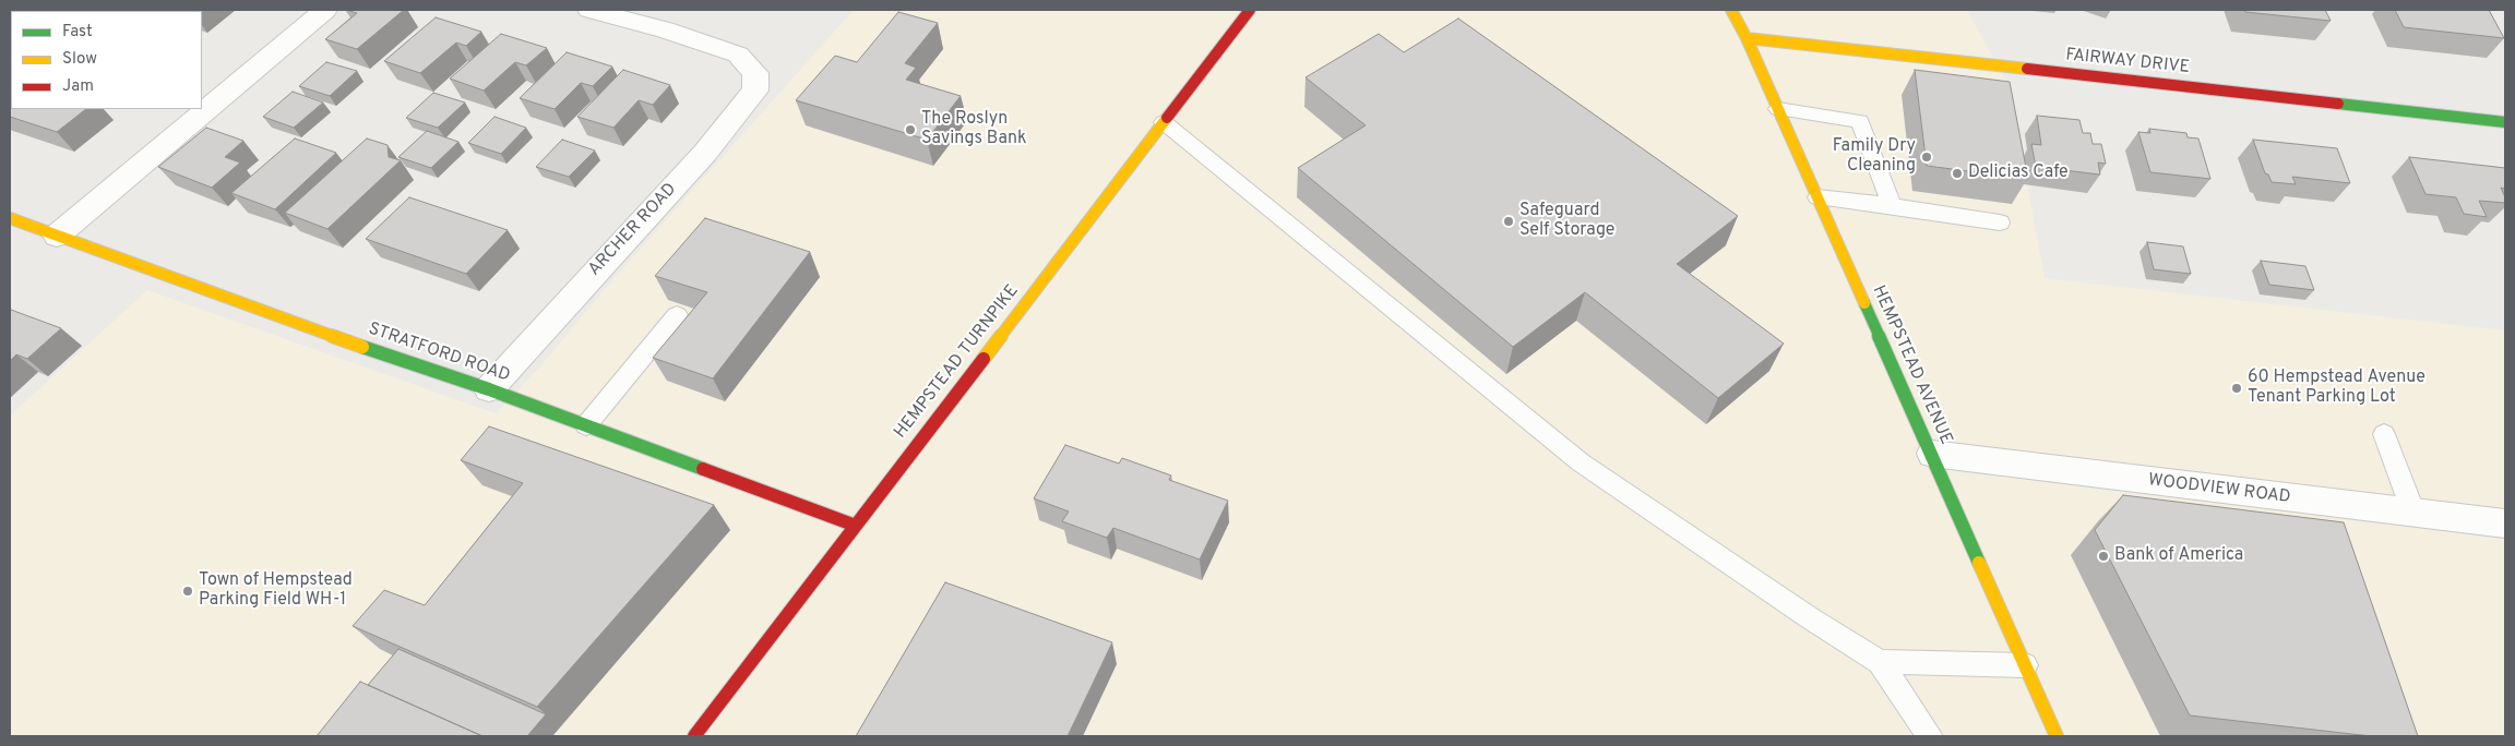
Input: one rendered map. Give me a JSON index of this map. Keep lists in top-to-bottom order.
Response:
{
  "streets": {
    "main road": [
      "FAIRWAY DRIVE",
      "STRATFORD ROAD",
      "HEMPSTEAD TURNPIKE",
      "HEMPSTEAD AVENUE"
    ],
    "street": ["ARCHER ROAD", "WOODVIEW ROAD"]
  },
  "crossings": [
    ["FAIRWAY DRIVE", "HEMPSTEAD AVENUE"],
    ["ARCHER ROAD", "STRATFORD ROAD"],
    ["STRATFORD ROAD", "HEMPSTEAD TURNPIKE"],
    ["HEMPSTEAD AVENUE", "WOODVIEW ROAD"]
  ],
  "places": [
    "The Roslyn Savings Bank",
    "Family Dry Cleaning",
    "Delicias Cafe",
    "Safeguard Self Storage",
    "60 Hempstead Avenue Tenant Parking Lot",
    "Bank of America",
    "Town of Hempstead Parking Field WH-1"
  ],
  "legend": ["Fast", "Slow", "Jam"]
}
